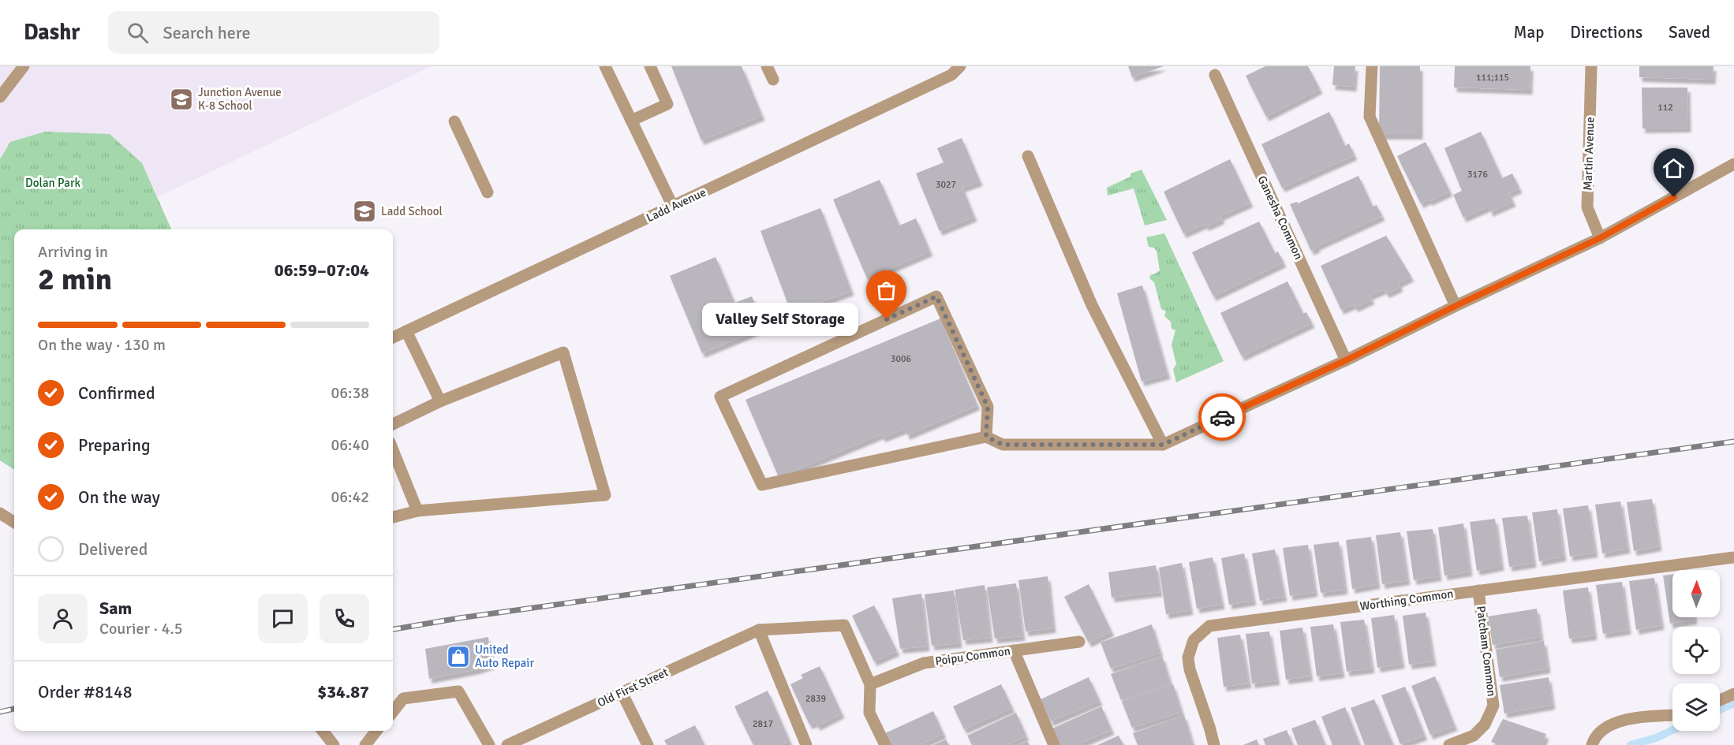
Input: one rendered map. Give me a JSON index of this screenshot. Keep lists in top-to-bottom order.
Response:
{
  "streets": {
    "street": [
      "Martin Avenue",
      "Ladd Avenue",
      "Ganesha Common",
      "Worthing Common",
      "Patcham Common",
      "Poipu Common",
      "Old First Street"
    ]
  },
  "crossings": [
    ["Worthing Common", "Patcham Common"]
  ],
  "parks": ["Dolan Park"],
  "places": {
    "school or university": ["Junction Avenue K-8 School", "Ladd School"],
    "other": ["Valley Self Storage"],
    "shop": ["United Auto Repair"]
  },
  "house_numbers": [
    "111;115",
    "112",
    "3176",
    "3027",
    "3006",
    "2839",
    "2817"
  ],
  "north": "top",
  "page": {
    "header": "Dashr",
    "search": "Search here",
    "nav": ["Map", "Directions", "Saved"],
    "heading": ["2 min", "Arriving in", "06:59–07:04"],
    "panel": [
      "Sam",
      "Courier · 4.5",
      "Order #8148",
      "$34.87"
    ],
    "bubble": "Valley Self Storage",
    "bar": "On the way · 130 m",
    "list": [
      ["Confirmed", "06:38"],
      ["Preparing", "06:40"],
      ["On the way", "06:42"],
      "Delivered"
    ]
  }
}
